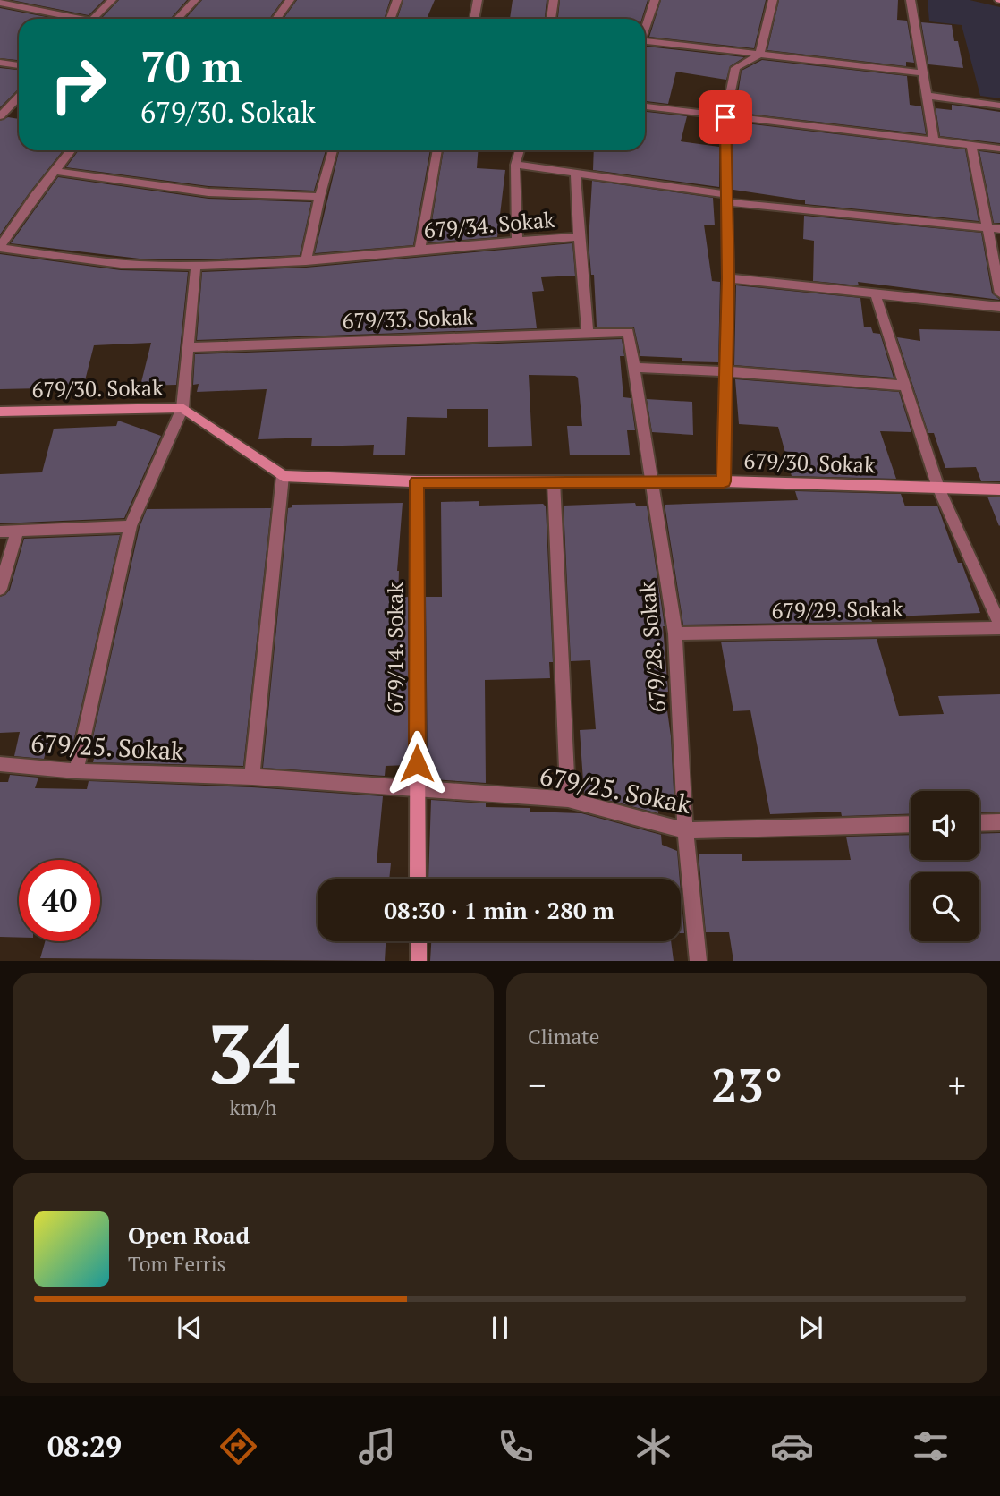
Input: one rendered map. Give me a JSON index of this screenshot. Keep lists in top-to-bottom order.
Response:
{
  "streets": {
    "street": [
      "679/34. Sokak",
      "679/33. Sokak",
      "679/30. Sokak",
      "679/29. Sokak",
      "679/28. Sokak",
      "679/14. Sokak",
      "679/25. Sokak"
    ]
  },
  "crossings": [
    ["679/34. Sokak", "679/33. Sokak"],
    ["679/33. Sokak", "679/28. Sokak"],
    ["679/30. Sokak", "679/28. Sokak"],
    ["679/30. Sokak", "679/14. Sokak"],
    ["679/29. Sokak", "679/28. Sokak"],
    ["679/28. Sokak", "679/25. Sokak"],
    ["679/14. Sokak", "679/25. Sokak"]
  ],
  "page": {
    "turn": ["70 m", "679/30. Sokak"],
    "limit": "40",
    "trip": "08:30 · 1 min · 280 m",
    "tile": [
      ["34", "km/h"],
      "Climate"
    ],
    "heat": ["−", "23°", "+"],
    "song": ["Open Road", "Tom Ferris"],
    "tabs": "08:29"
  }
}
